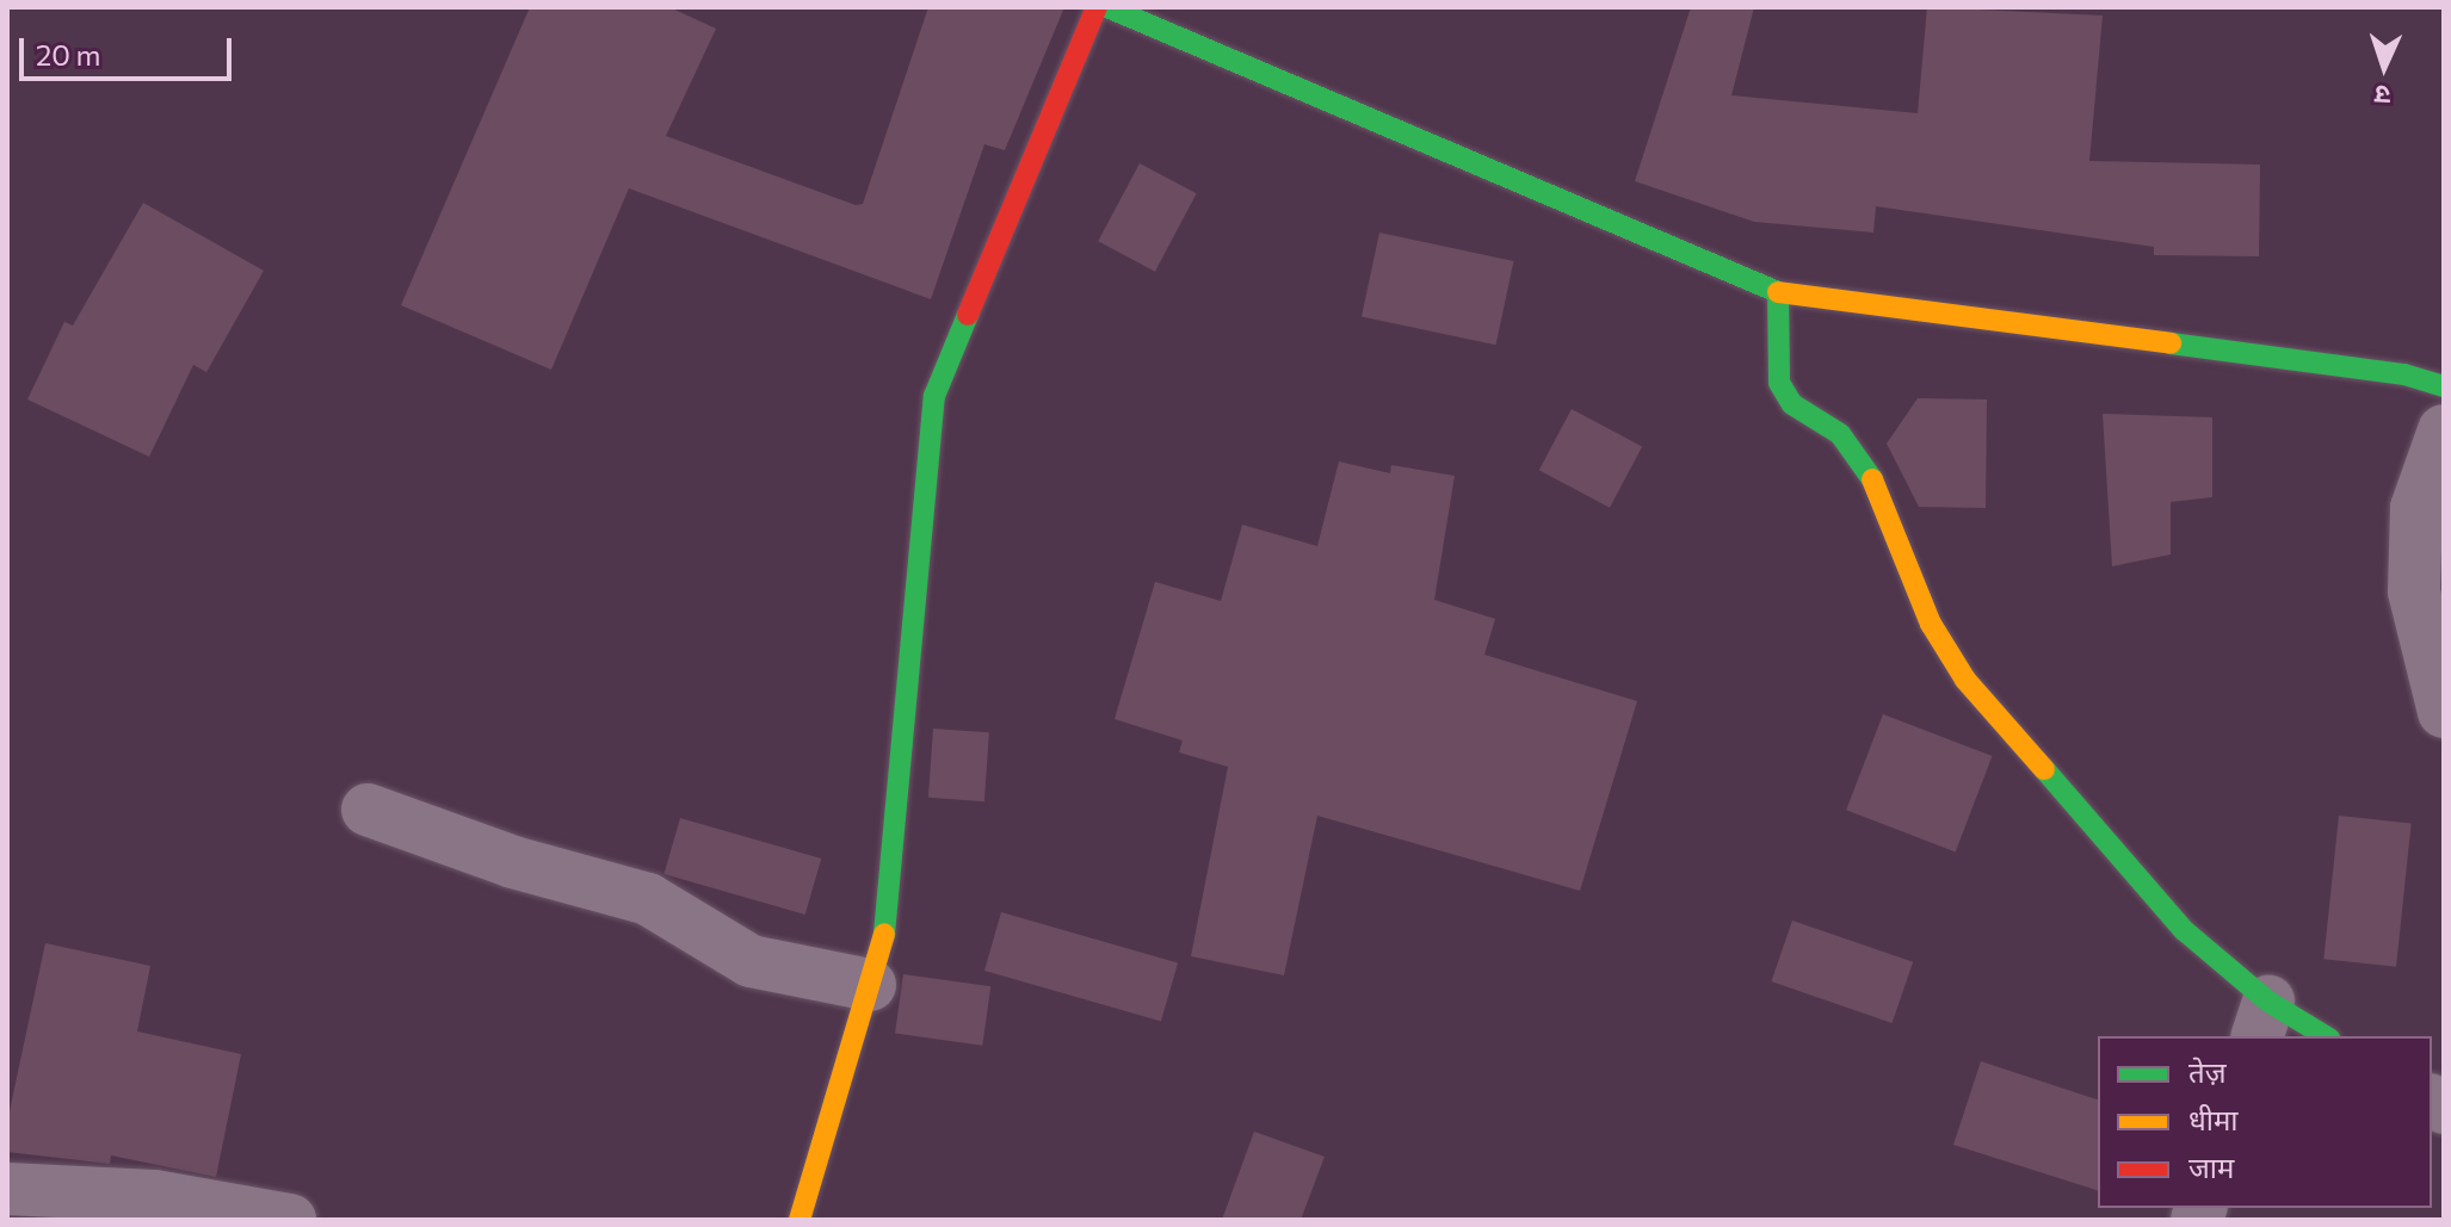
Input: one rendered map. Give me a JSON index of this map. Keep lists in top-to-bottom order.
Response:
{
  "legend": ["तेज़", "धीमा", "जाम"],
  "scale_bar": "20 m",
  "north": "bottom"
}
